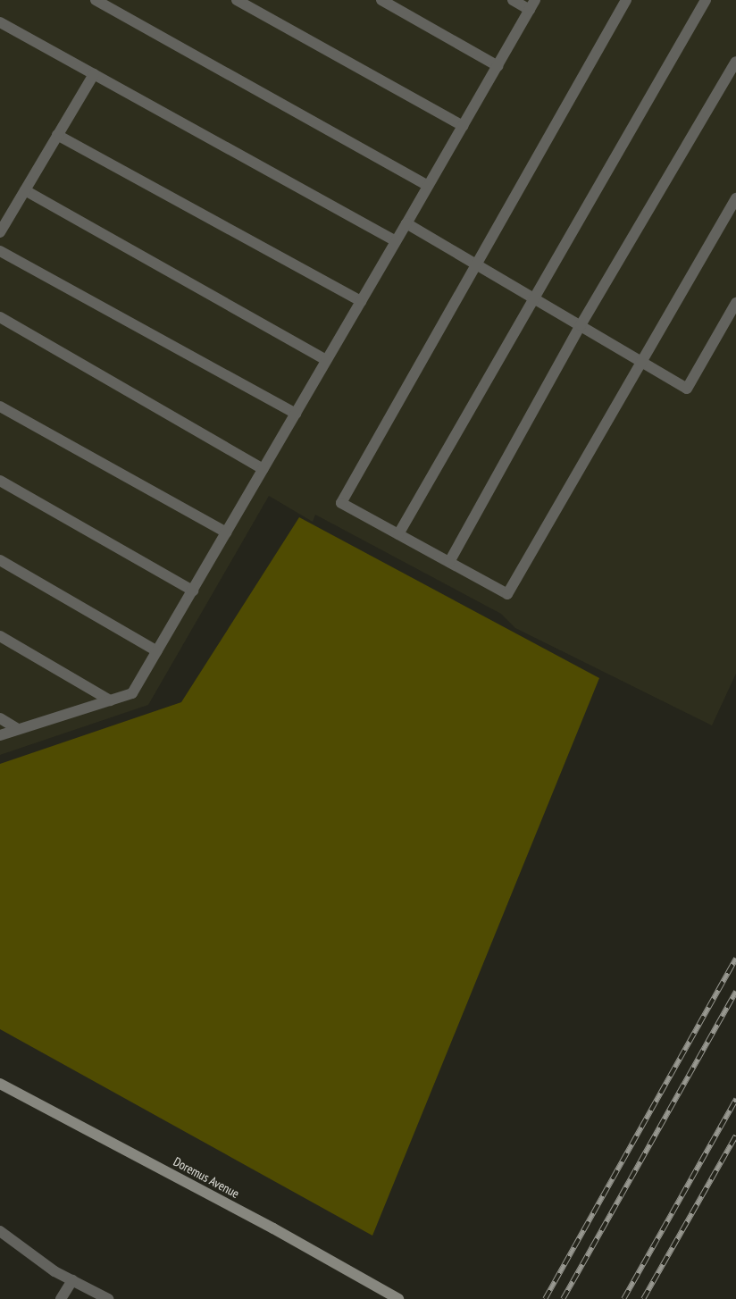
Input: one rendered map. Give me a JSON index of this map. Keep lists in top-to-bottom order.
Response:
{
  "streets": {
    "main road": ["Doremus Avenue"]
  }
}
